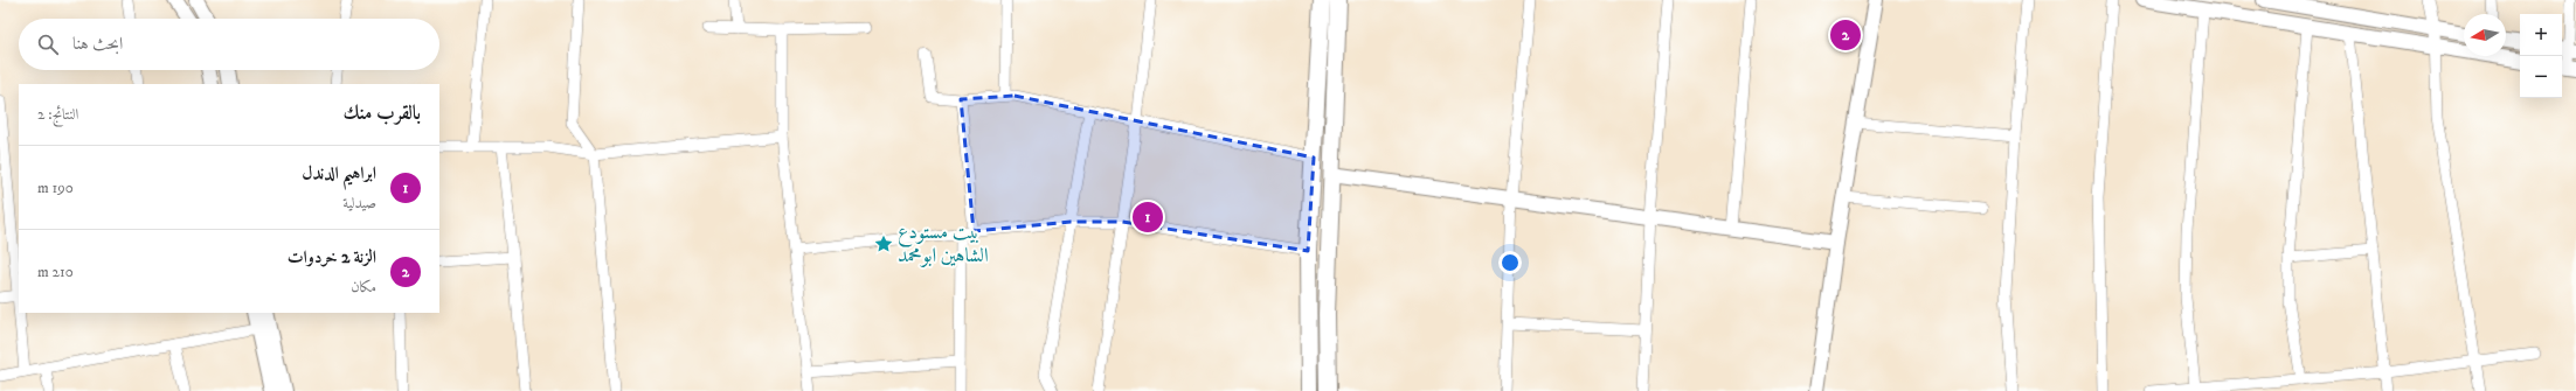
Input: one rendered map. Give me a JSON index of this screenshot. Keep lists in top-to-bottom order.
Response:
{
  "places": {
    "place": ["بيت مستودع الشاهين ابومحمد"]
  },
  "north": "left",
  "page": {
    "map_buttons": ["+", "−"],
    "pins": ["2", "1"],
    "search": "ابحث هنا",
    "heading": ["بالقرب منك", "النتائج: 2"],
    "list": [
      {
        "mark": "1",
        "name": "ابراهيم الدندل",
        "note": "صيدلية",
        "value": "190 m"
      },
      {
        "mark": "2",
        "name": "الزنة 2 خردوات",
        "note": "مكان",
        "value": "210 m"
      }
    ]
  }
}
